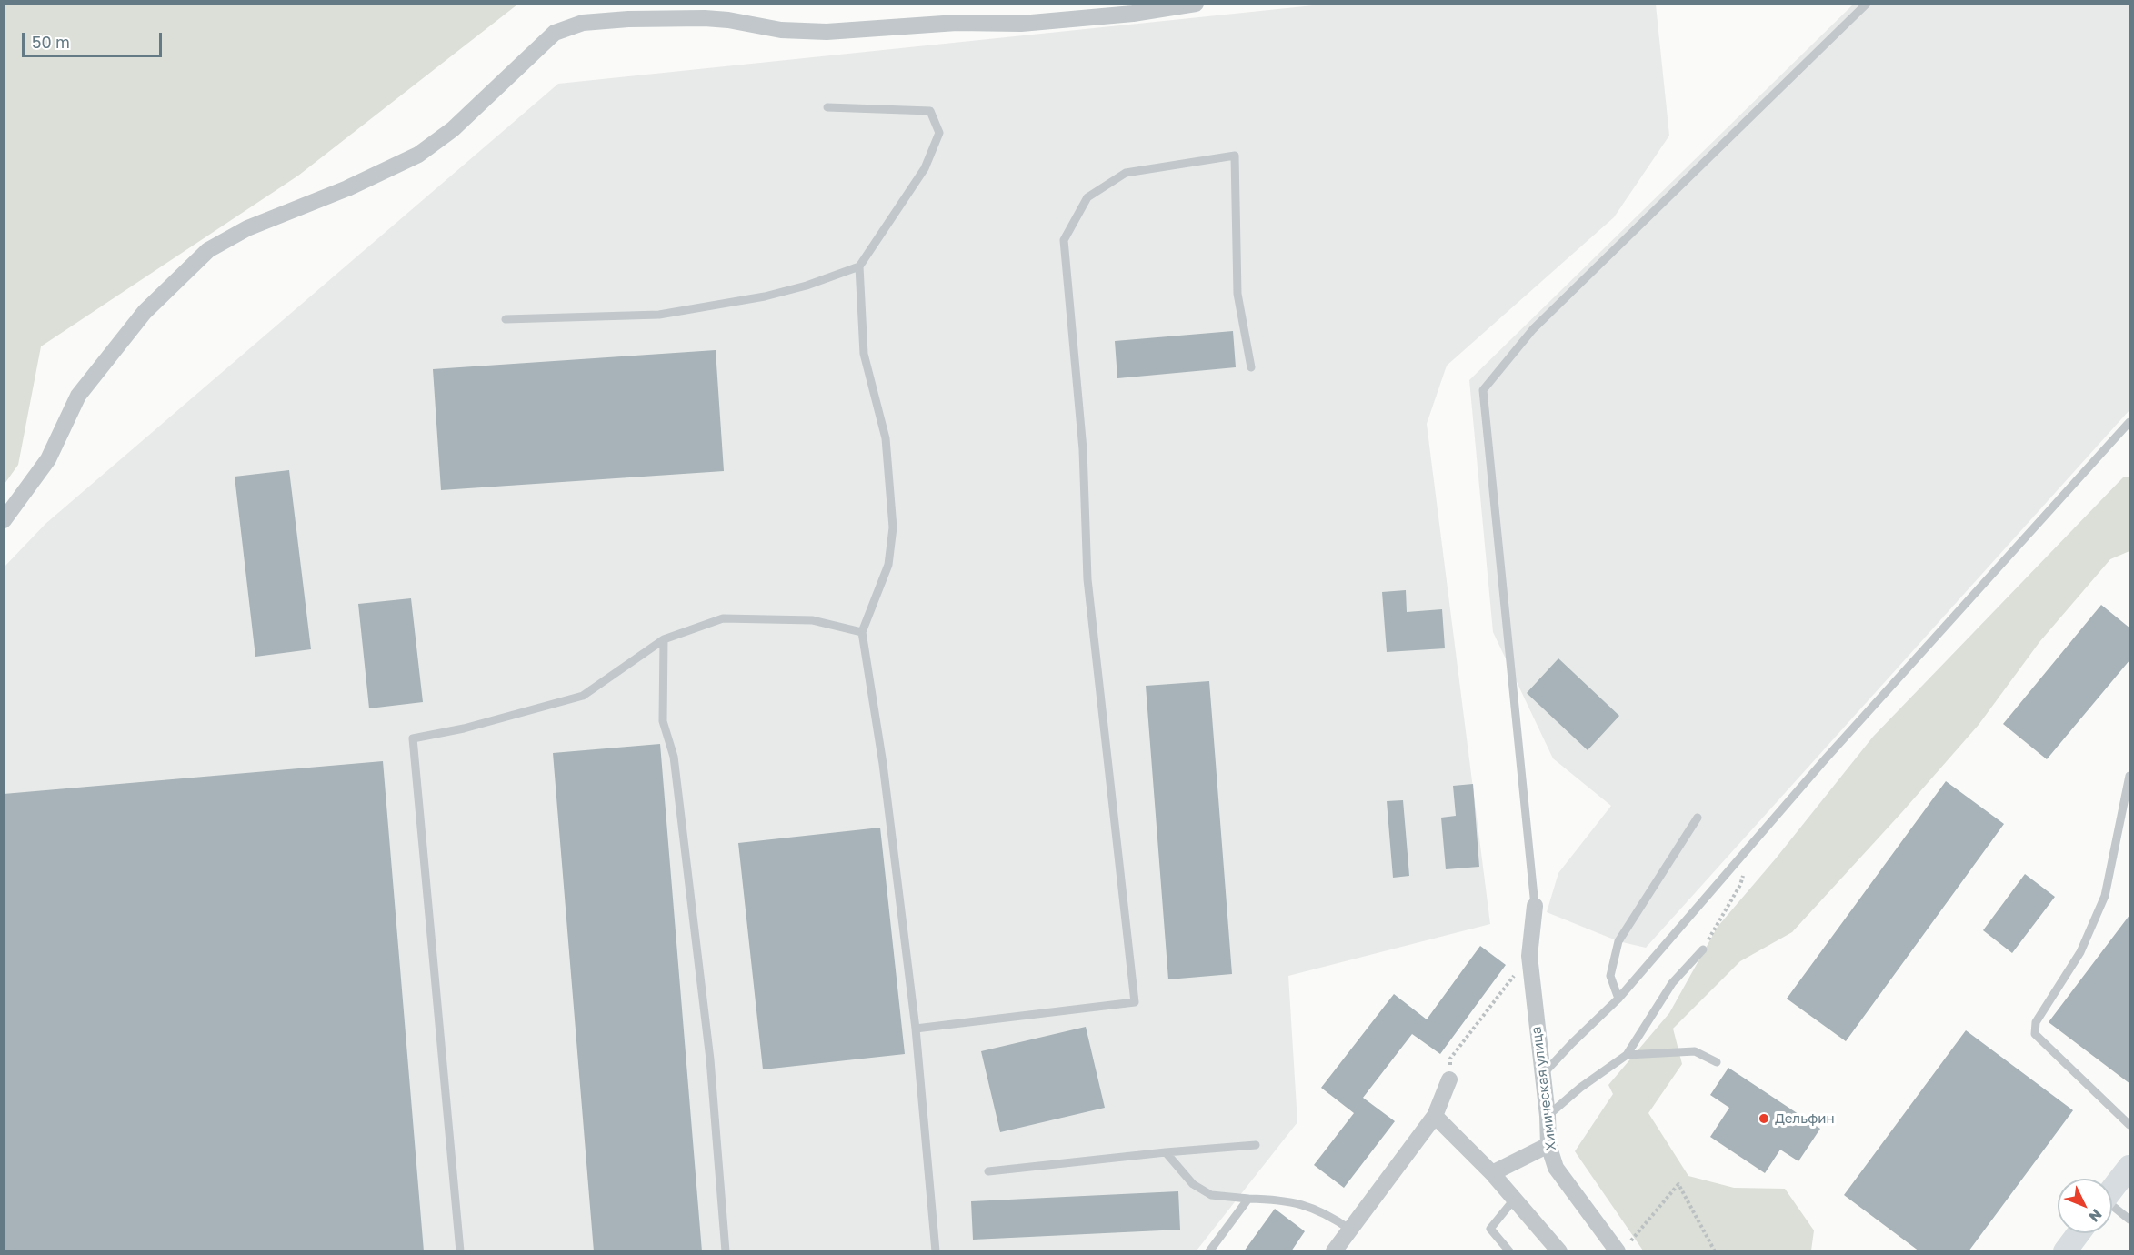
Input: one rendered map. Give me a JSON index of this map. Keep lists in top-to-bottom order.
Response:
{
  "streets": {
    "street": ["Химическая улица"]
  },
  "places": ["Дельфин"],
  "scale_bar": "50 m",
  "north": "bottom right"
}
